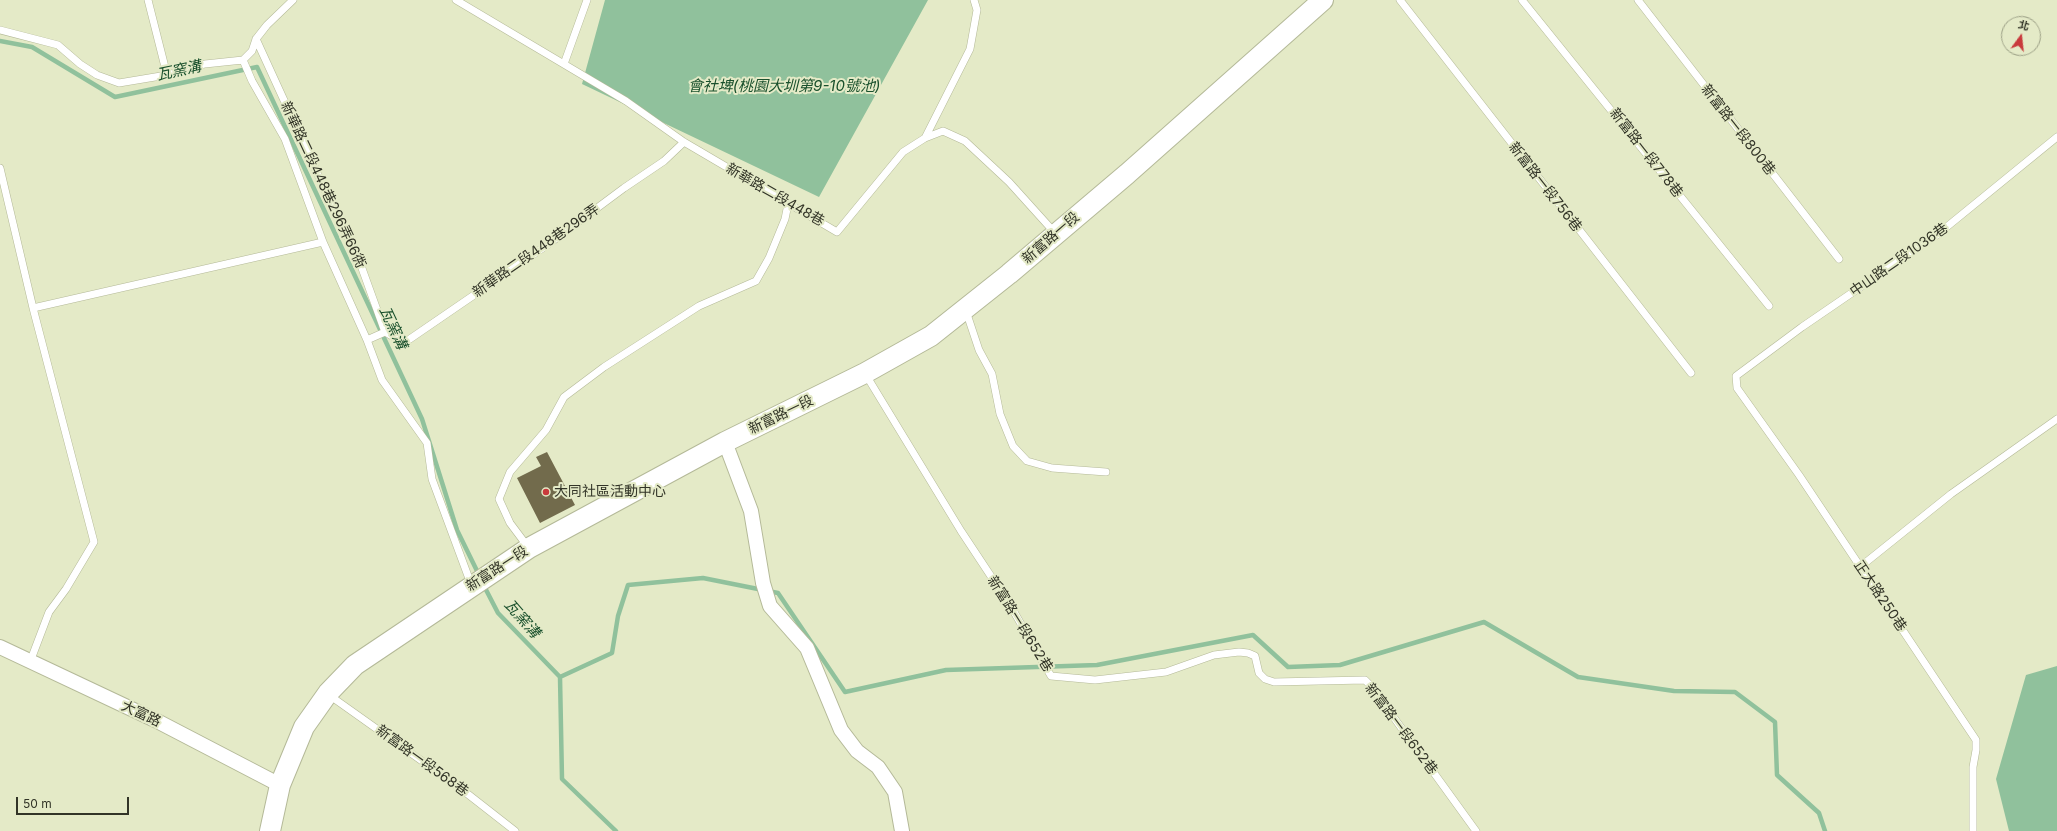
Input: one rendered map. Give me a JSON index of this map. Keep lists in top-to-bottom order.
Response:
{
  "streets": {
    "street": ["新富路一段", "大富路"],
    "lane": [
      "新富路一段800巷",
      "新富路一段778巷",
      "新華路二段448巷296弄66衖",
      "新富路一段756巷",
      "新華路二段448巷",
      "新華路二段448巷296弄",
      "中山路二段1036巷",
      "正大路250巷",
      "新富路一段652巷",
      "新富路一段568巷"
    ]
  },
  "crossings": [
    ["新華路二段448巷296弄66衖", "新華路二段448巷296弄"],
    ["新華路二段448巷", "新富路一段"],
    ["新華路二段448巷", "新華路二段448巷296弄"],
    ["新富路一段", "新富路一段652巷"],
    ["新富路一段", "大富路"],
    ["新富路一段", "新富路一段568巷"],
    ["中山路二段1036巷", "正大路250巷"]
  ],
  "water": ["瓦窯溝", "會社埤(桃園大圳第9-10號池)"],
  "places": ["大同社區活動中心"],
  "scale_bar": "50 m",
  "north": "top"
}
